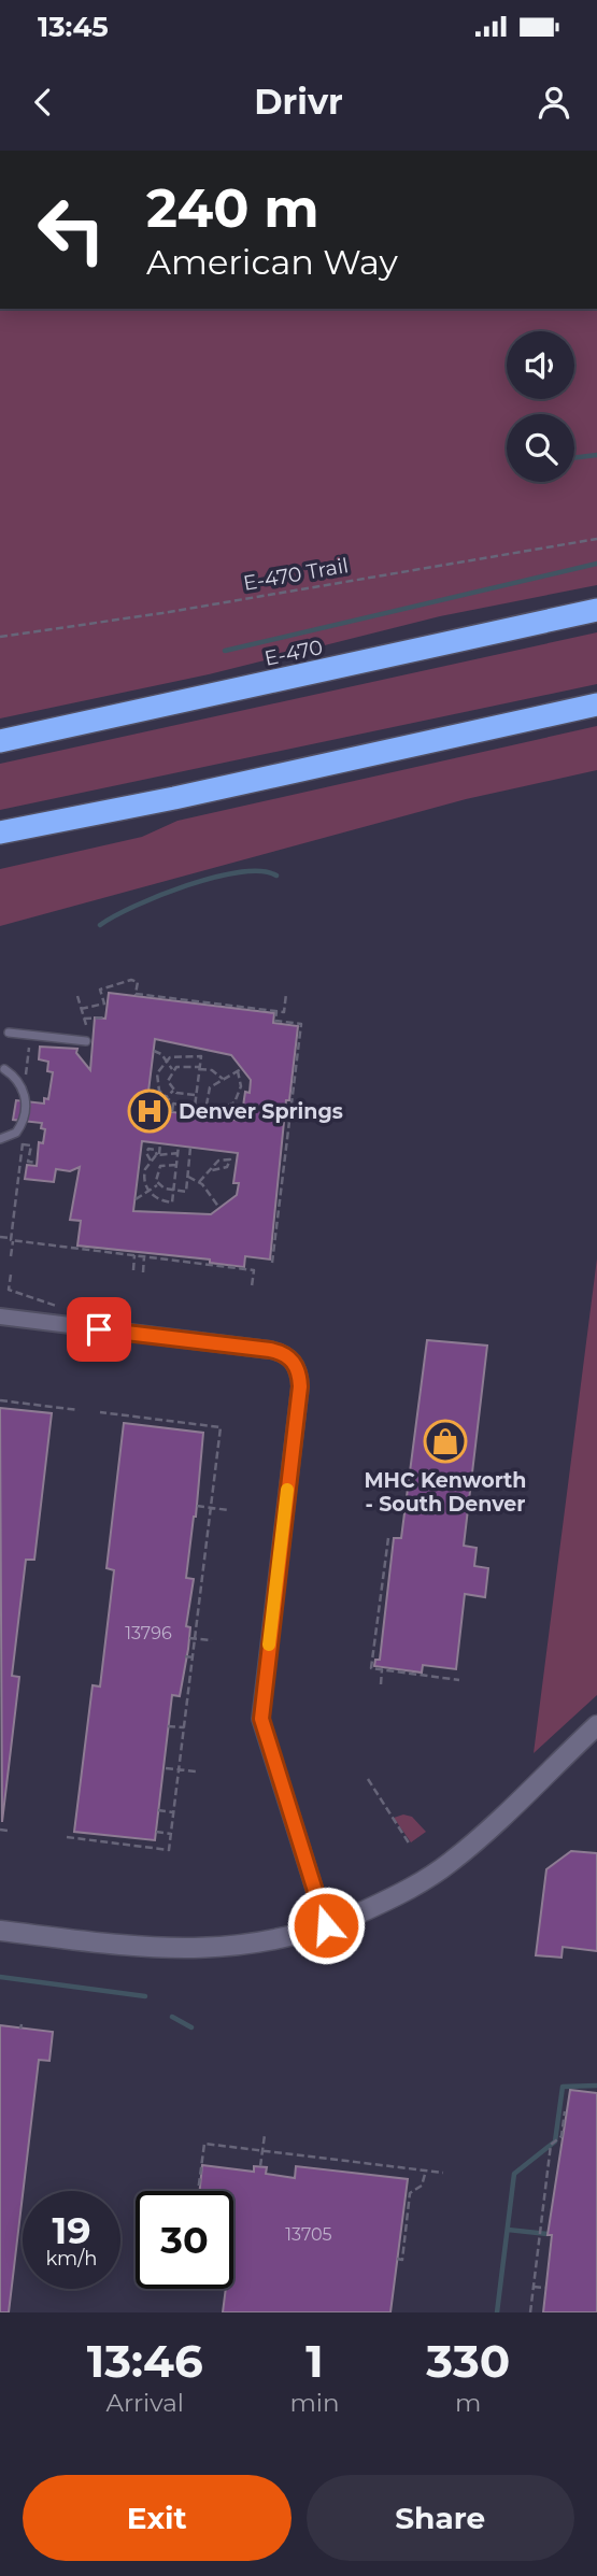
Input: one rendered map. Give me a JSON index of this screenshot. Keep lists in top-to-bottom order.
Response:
{
  "streets": {
    "highway": ["E-470"],
    "path": ["E-470 Trail"]
  },
  "places": {
    "hospital": ["Denver Springs"],
    "shop": ["MHC Kenworth - South Denver"]
  },
  "house_numbers": ["13796", "13705"],
  "page": {
    "status": "13:45",
    "header": "Drivr",
    "turn": ["240 m", "American Way"],
    "speed": "19 km/h",
    "limit": "30",
    "eta": [
      "13:46",
      "Arrival",
      "1",
      "min",
      "330",
      "m"
    ],
    "buttons": ["Exit", "Share"]
  }
}
